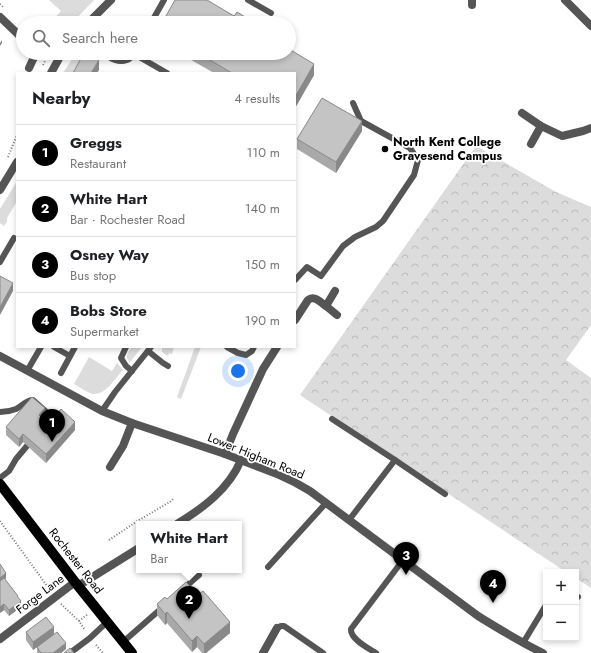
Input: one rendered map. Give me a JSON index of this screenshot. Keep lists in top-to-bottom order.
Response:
{
  "streets": {
    "main road": ["Rochester Road"],
    "street": ["Lower Higham Road", "Forge Lane"]
  },
  "crossings": [
    ["Rochester Road", "Forge Lane"]
  ],
  "places": ["North Kent College Gravesend Campus"],
  "page": {
    "search": "Search here",
    "heading": ["Nearby", "4 results"],
    "list": [
      {
        "mark": "1",
        "name": "Greggs",
        "note": "Restaurant",
        "value": "110 m"
      },
      {
        "mark": "2",
        "name": "White Hart",
        "note": "Bar · Rochester Road",
        "value": "140 m"
      },
      {
        "mark": "3",
        "name": "Osney Way",
        "note": "Bus stop",
        "value": "150 m"
      },
      {
        "mark": "4",
        "name": "Bobs Store",
        "note": "Supermarket",
        "value": "190 m"
      }
    ],
    "pins": [
      "1",
      "3",
      "4",
      "2"
    ],
    "popup": ["White Hart", "Bar"],
    "map_buttons": ["+", "−"]
  }
}
